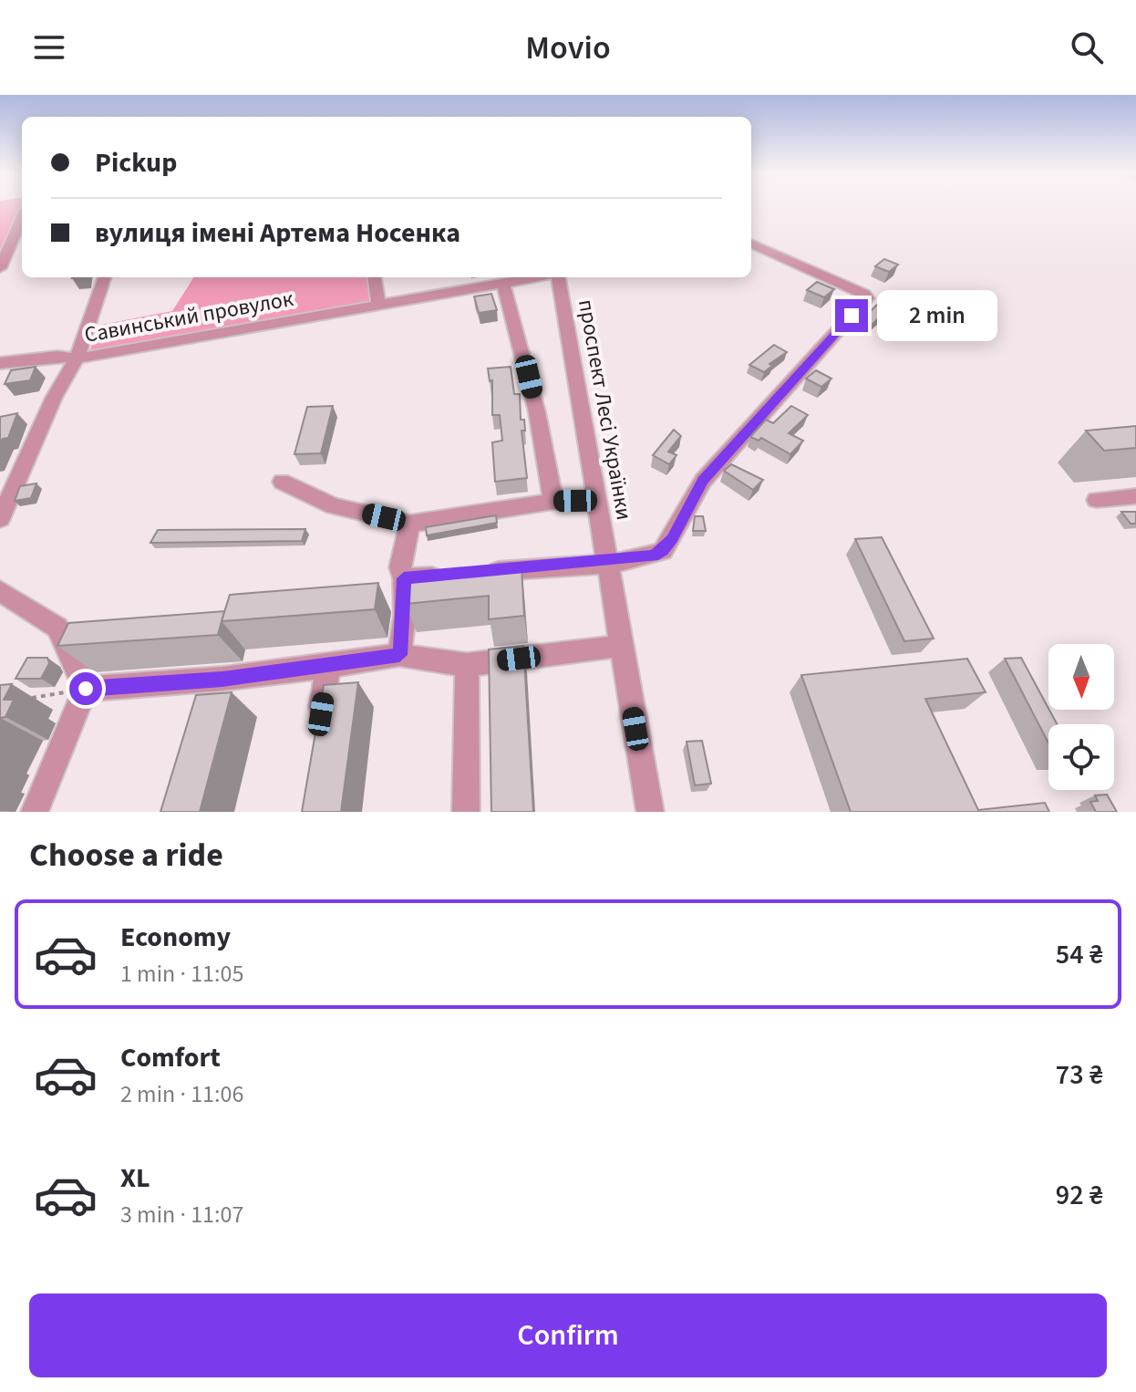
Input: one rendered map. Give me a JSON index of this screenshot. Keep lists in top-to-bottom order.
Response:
{
  "streets": {
    "street": ["Савинський провулок", "проспект Лесі Українки"]
  },
  "north": "bottom",
  "page": {
    "header": "Movio",
    "banner": ["Pickup", "вулиця імені Артема Носенка"],
    "bubble": "2 min",
    "heading": "Choose a ride",
    "list": [
      {
        "name": "Economy",
        "note": "1 min · 11:05",
        "value": "54 ₴"
      },
      {
        "name": "Comfort",
        "note": "2 min · 11:06",
        "value": "73 ₴"
      },
      {
        "name": "XL",
        "note": "3 min · 11:07",
        "value": "92 ₴"
      }
    ],
    "buttons": "Confirm"
  }
}
